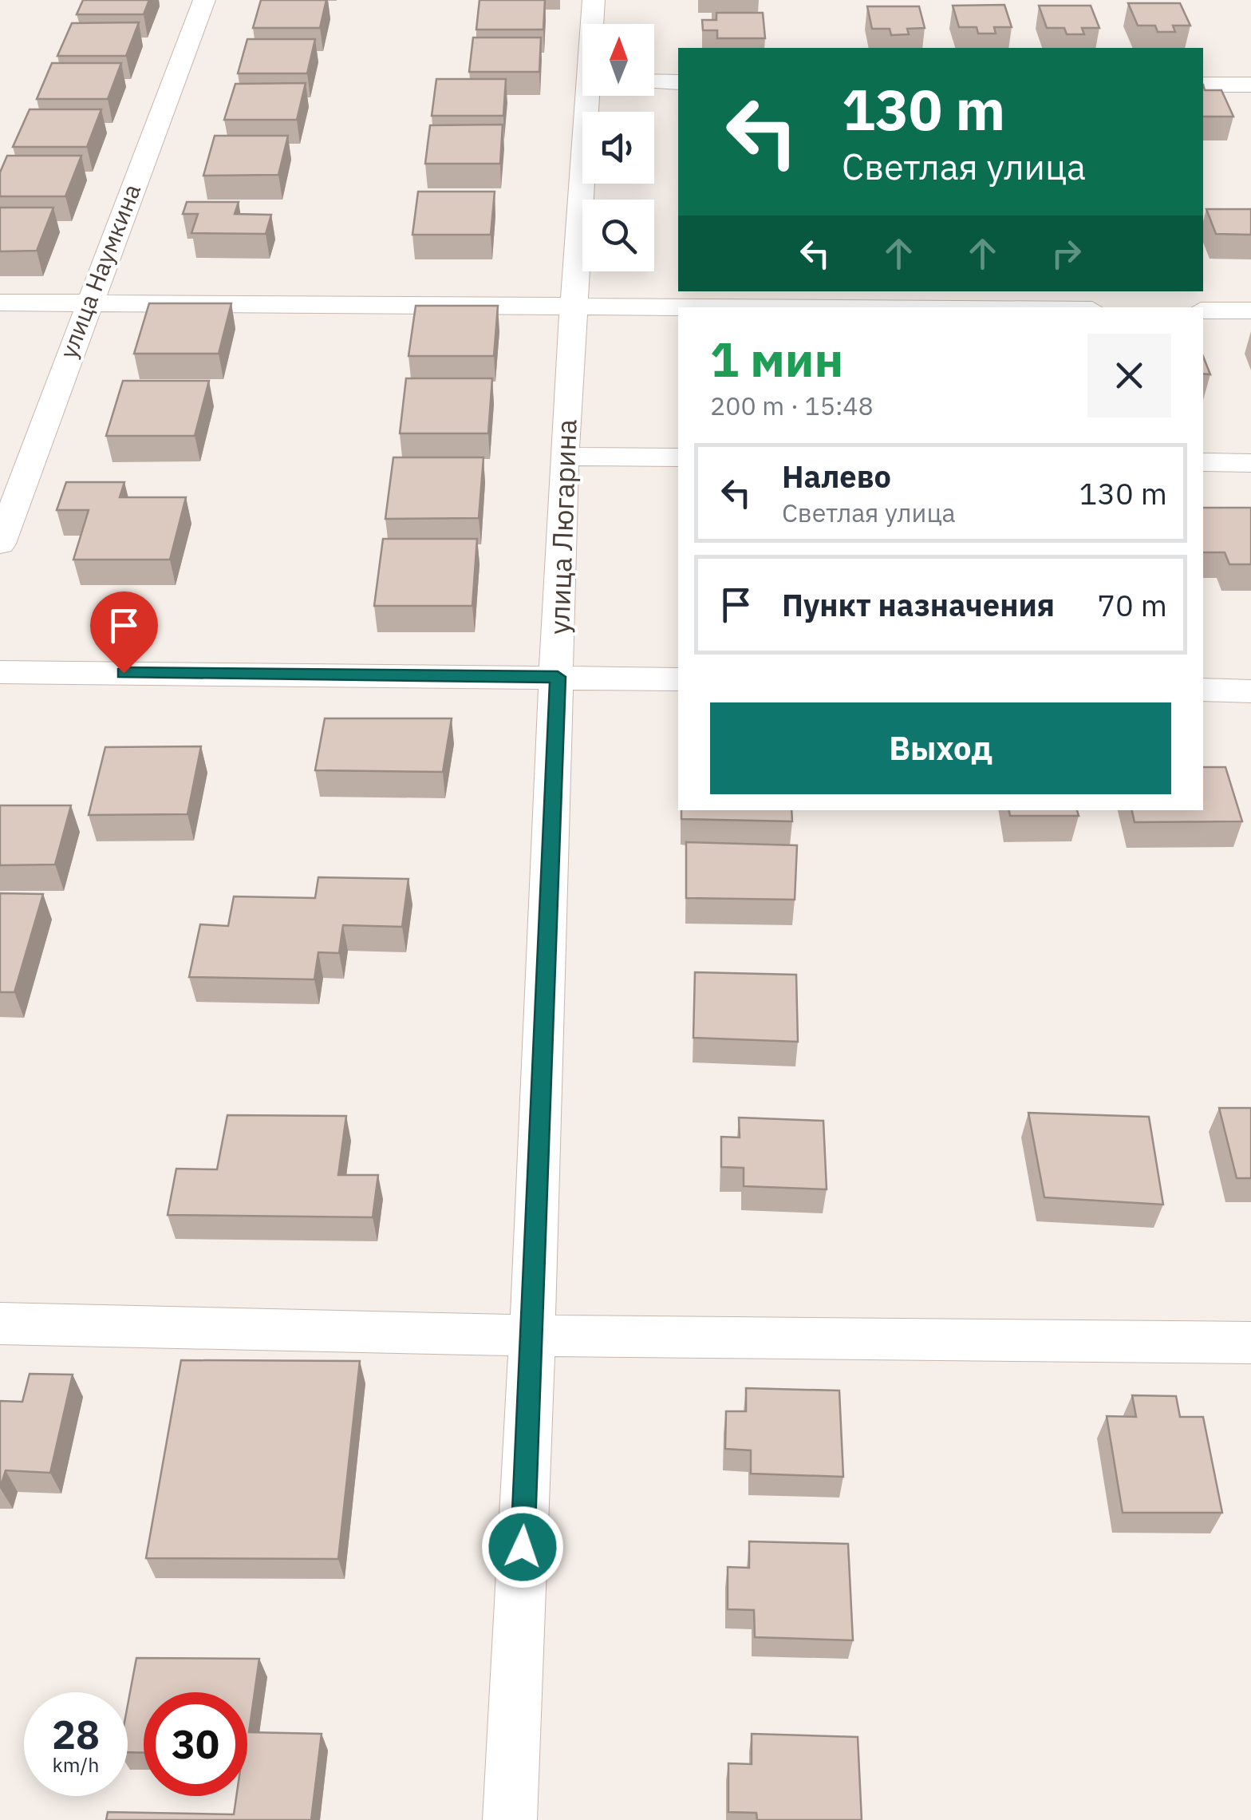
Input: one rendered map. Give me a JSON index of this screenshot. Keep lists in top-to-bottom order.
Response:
{
  "streets": {
    "street": ["улица Наумкина", "улица Люгарина"]
  },
  "north": "top",
  "page": {
    "turn": ["130 m", "Светлая улица"],
    "heading": ["1 мин", "200 m · 15:48"],
    "list": [
      {
        "name": "Налево",
        "note": "Светлая улица",
        "value": "130 m"
      },
      {
        "name": "Пункт назначения",
        "value": "70 m"
      }
    ],
    "buttons": "Выход",
    "speed": "28 km/h",
    "limit": "30"
  }
}
